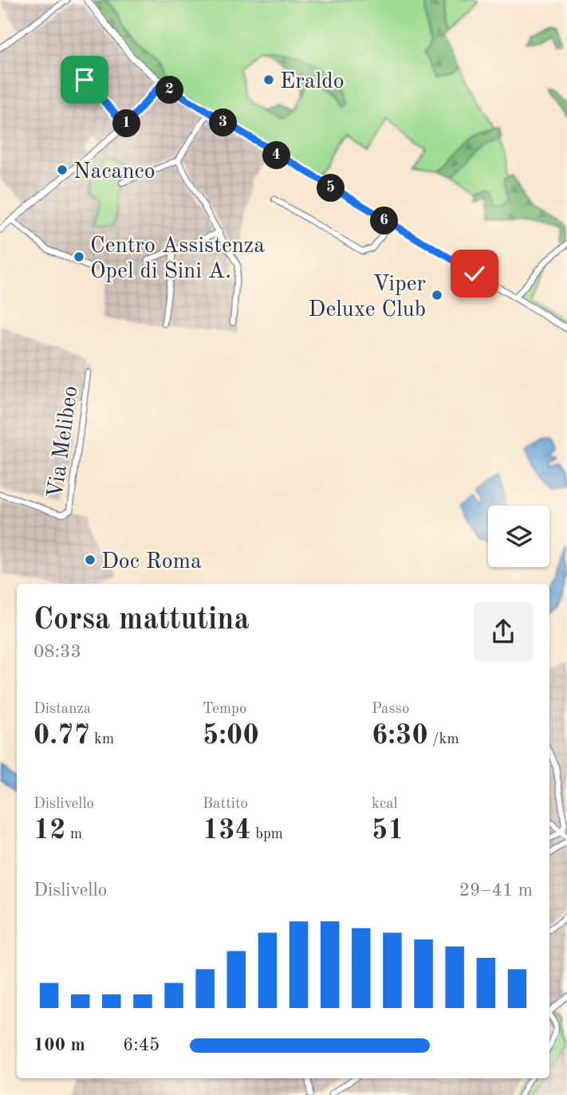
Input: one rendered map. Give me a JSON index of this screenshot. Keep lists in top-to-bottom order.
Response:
{
  "streets": {
    "street": ["Via Melibeo"]
  },
  "places": [
    "Eraldo",
    "Nacanco",
    "Centro Assistenza Opel di Sini A.",
    "Viper Deluxe Club",
    "Doc Roma"
  ],
  "page": {
    "pins": [
      "2",
      "3",
      "1",
      "4",
      "5",
      "6"
    ],
    "heading": ["Corsa mattutina", "08:33"],
    "stats": [
      ["Distanza", "0.77 km"],
      ["Tempo", "5:00"],
      ["Passo", "6:30 /km"],
      ["Dislivello", "12 m"],
      ["Battito", "134 bpm"],
      ["kcal", "51"]
    ],
    "chart": ["Dislivello", "29–41 m"],
    "list": [
      {
        "name": "100 m",
        "note": "6:45"
      }
    ]
  }
}
